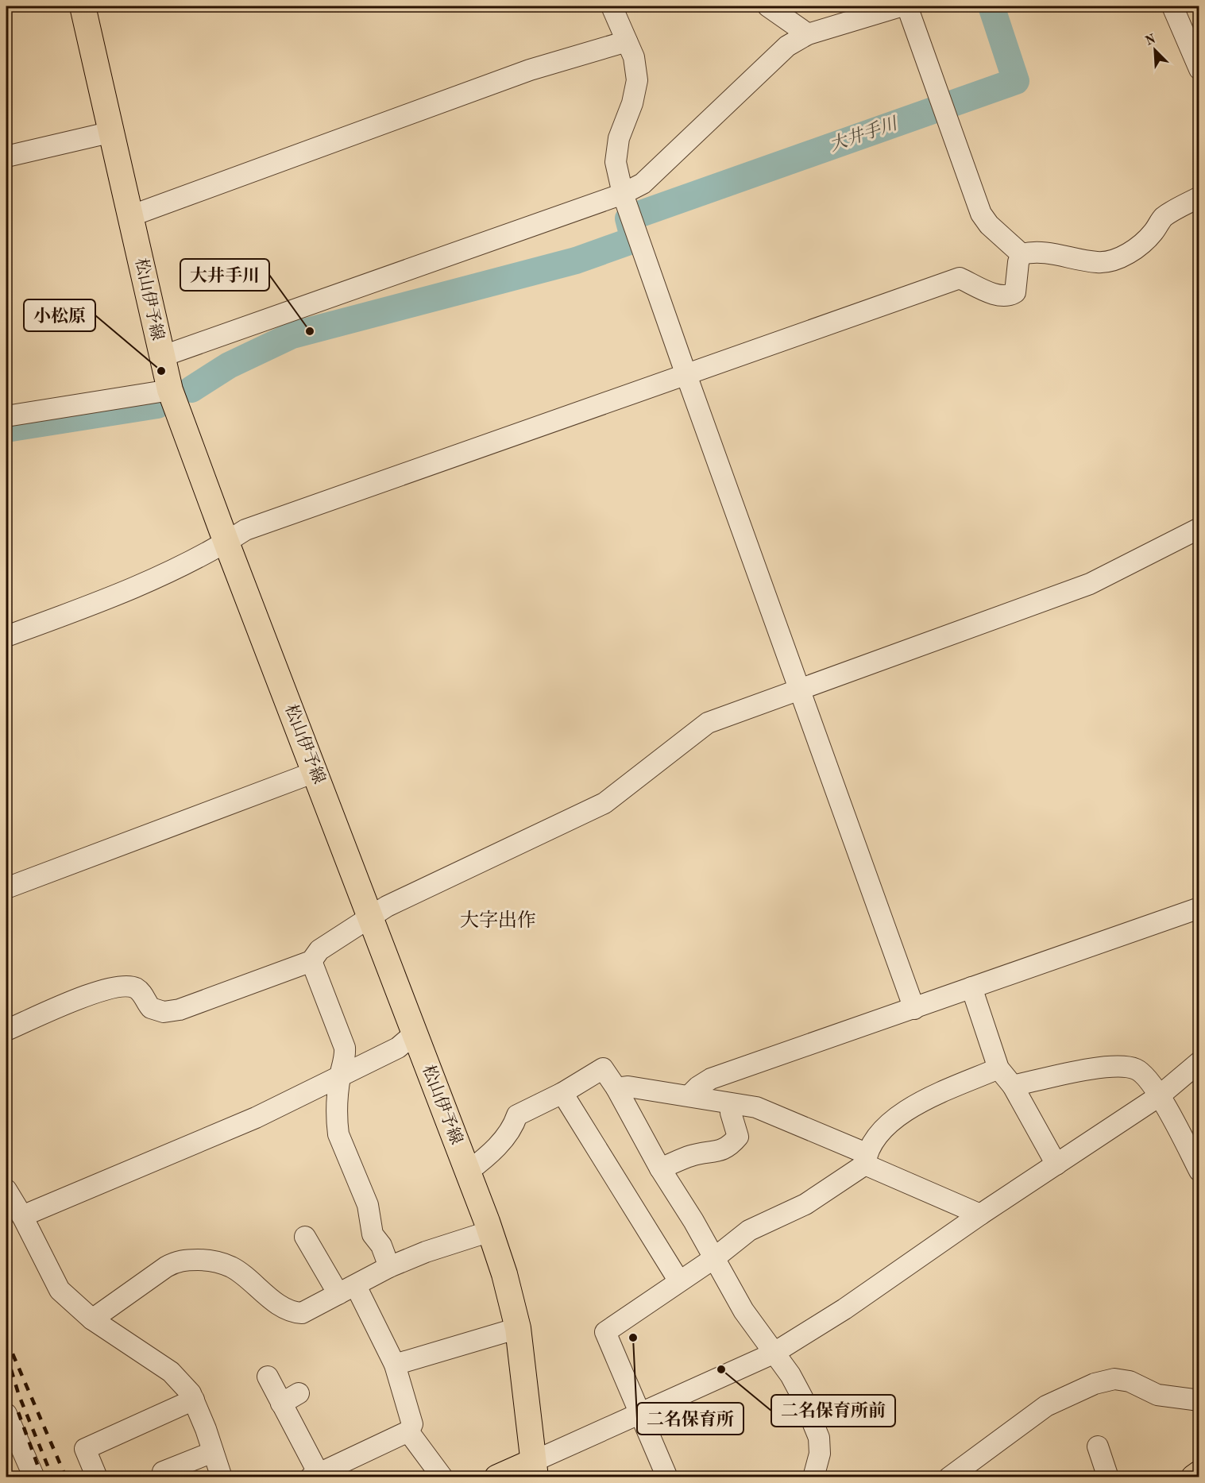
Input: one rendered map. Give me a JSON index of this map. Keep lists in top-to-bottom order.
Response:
{
  "streets": {
    "main road": ["松山伊予線"]
  },
  "districts": ["大字出作"],
  "water": ["大井手川"],
  "places": [
    "大井手川",
    "小松原",
    "二名保育所",
    "二名保育所前"
  ],
  "north": "top left"
}
